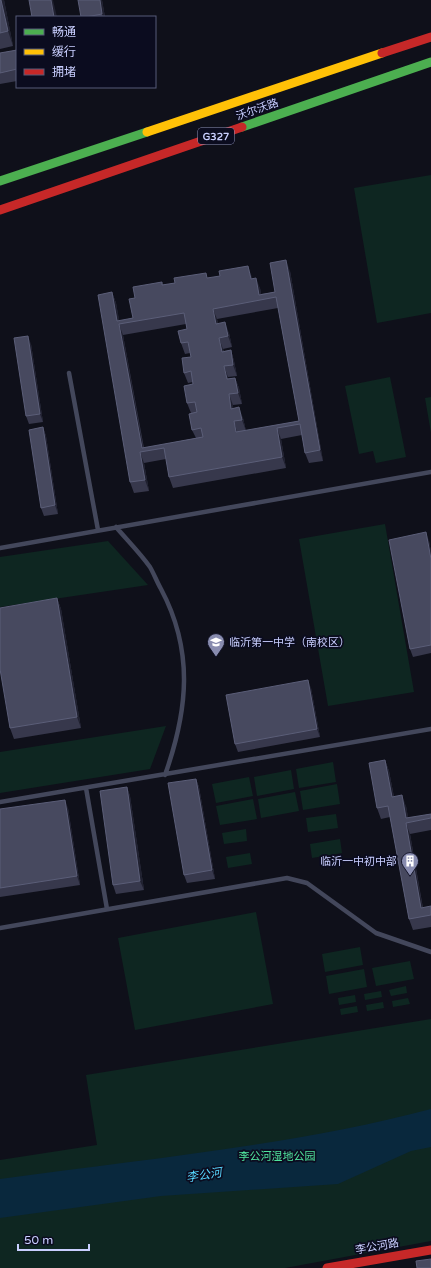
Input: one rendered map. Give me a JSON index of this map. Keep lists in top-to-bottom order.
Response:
{
  "streets": {
    "main road": ["沃尔沃路", "G327", "李公河路"]
  },
  "water": ["李公河"],
  "parks": ["李公河湿地公园"],
  "places": {
    "school or university": ["临沂第一中学（南校区）"],
    "building": ["临沂一中初中部"]
  },
  "legend": ["畅通", "缓行", "拥堵"],
  "scale_bar": "50 m"
}
